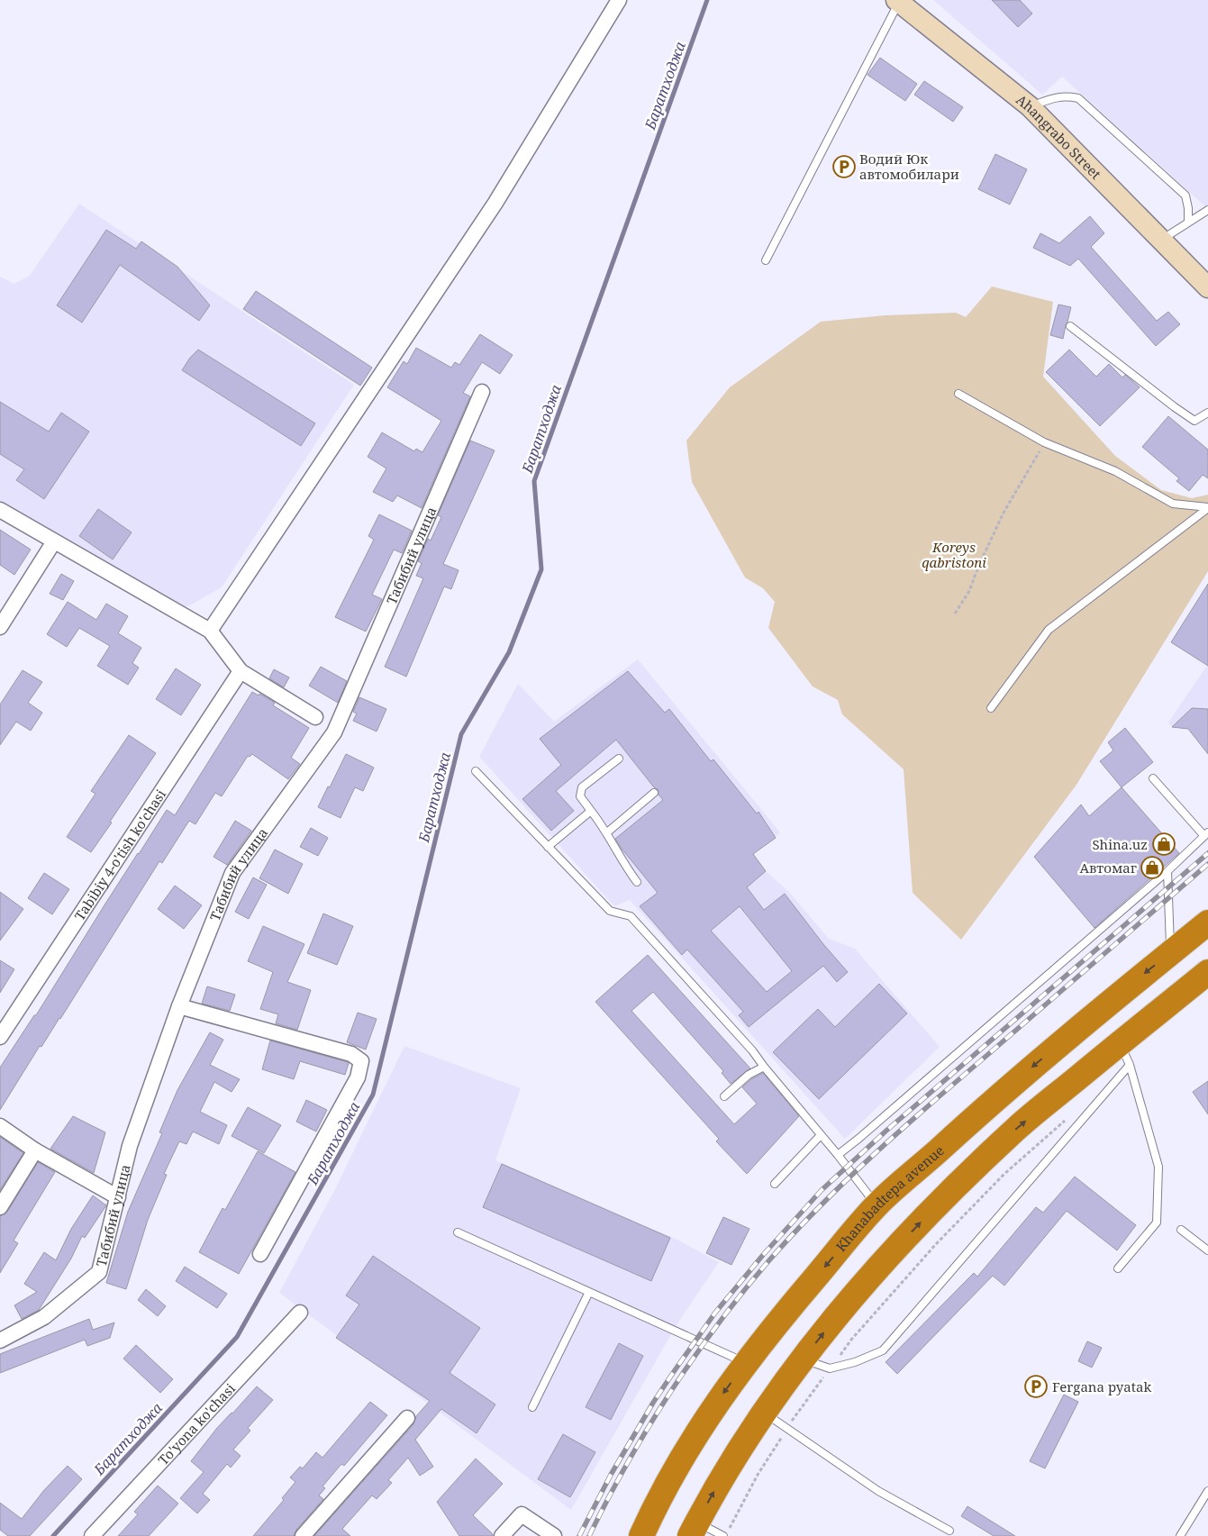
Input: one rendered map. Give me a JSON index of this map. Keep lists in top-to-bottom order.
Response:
{
  "streets": {
    "highway": ["Khanabadtepa avenue"],
    "main road": ["Ahangrabo Street"],
    "street": ["Табибий улица", "Tabibiy 4-o'tish ko'chasi", "To'yona ko'chasi"]
  },
  "water": ["Баратходжа"],
  "parks": ["Koreys qabristoni"],
  "places": {
    "parking": ["Водий Юк автомобилари", "Fergana pyatak"],
    "shop": ["Shina.uz", "Автомаг"]
  }
}
